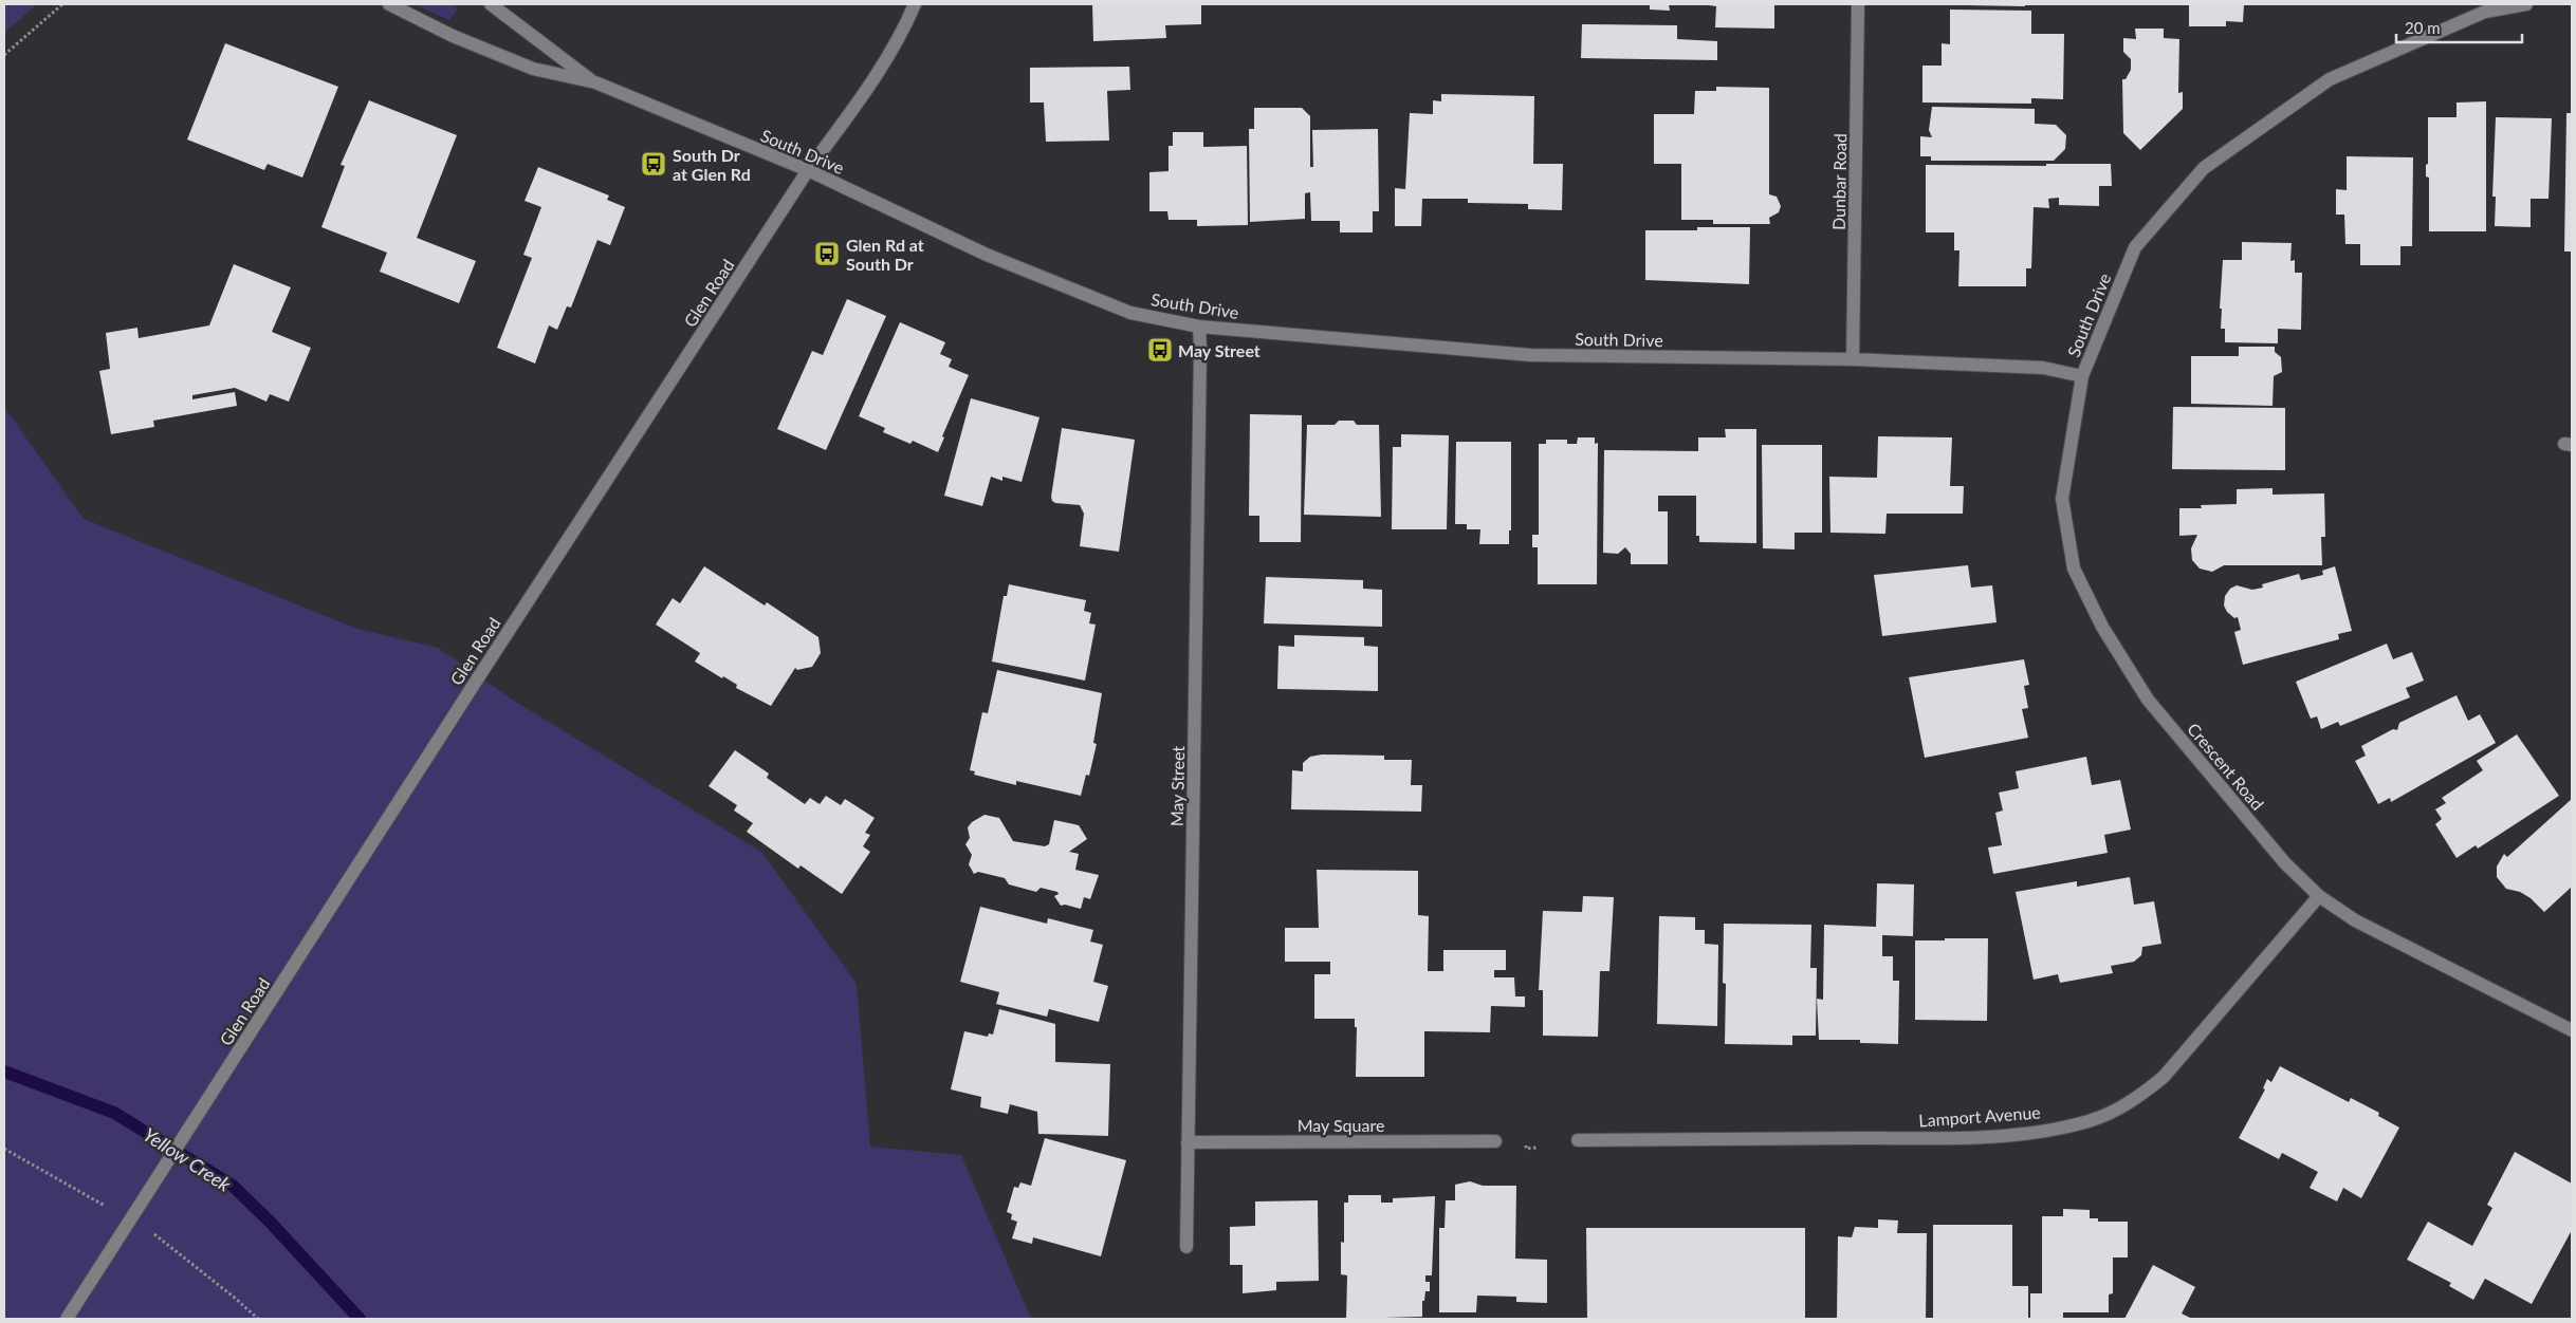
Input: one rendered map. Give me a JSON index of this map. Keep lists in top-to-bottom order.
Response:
{
  "streets": {
    "street": [
      "South Drive",
      "Dunbar Road",
      "Glen Road",
      "Crescent Road",
      "May Street",
      "Lamport Avenue",
      "May Square"
    ]
  },
  "crossings": [
    ["South Drive", "Dunbar Road"],
    ["South Drive", "Glen Road"],
    ["South Drive", "Crescent Road"],
    ["South Drive", "May Street"],
    ["Crescent Road", "Lamport Avenue"],
    ["May Street", "May Square"]
  ],
  "water": ["Yellow Creek"],
  "places": {
    "bus stop": ["South Dr at Glen Rd", "Glen Rd at South Dr", "May Street"]
  },
  "scale_bar": "20 m"
}
